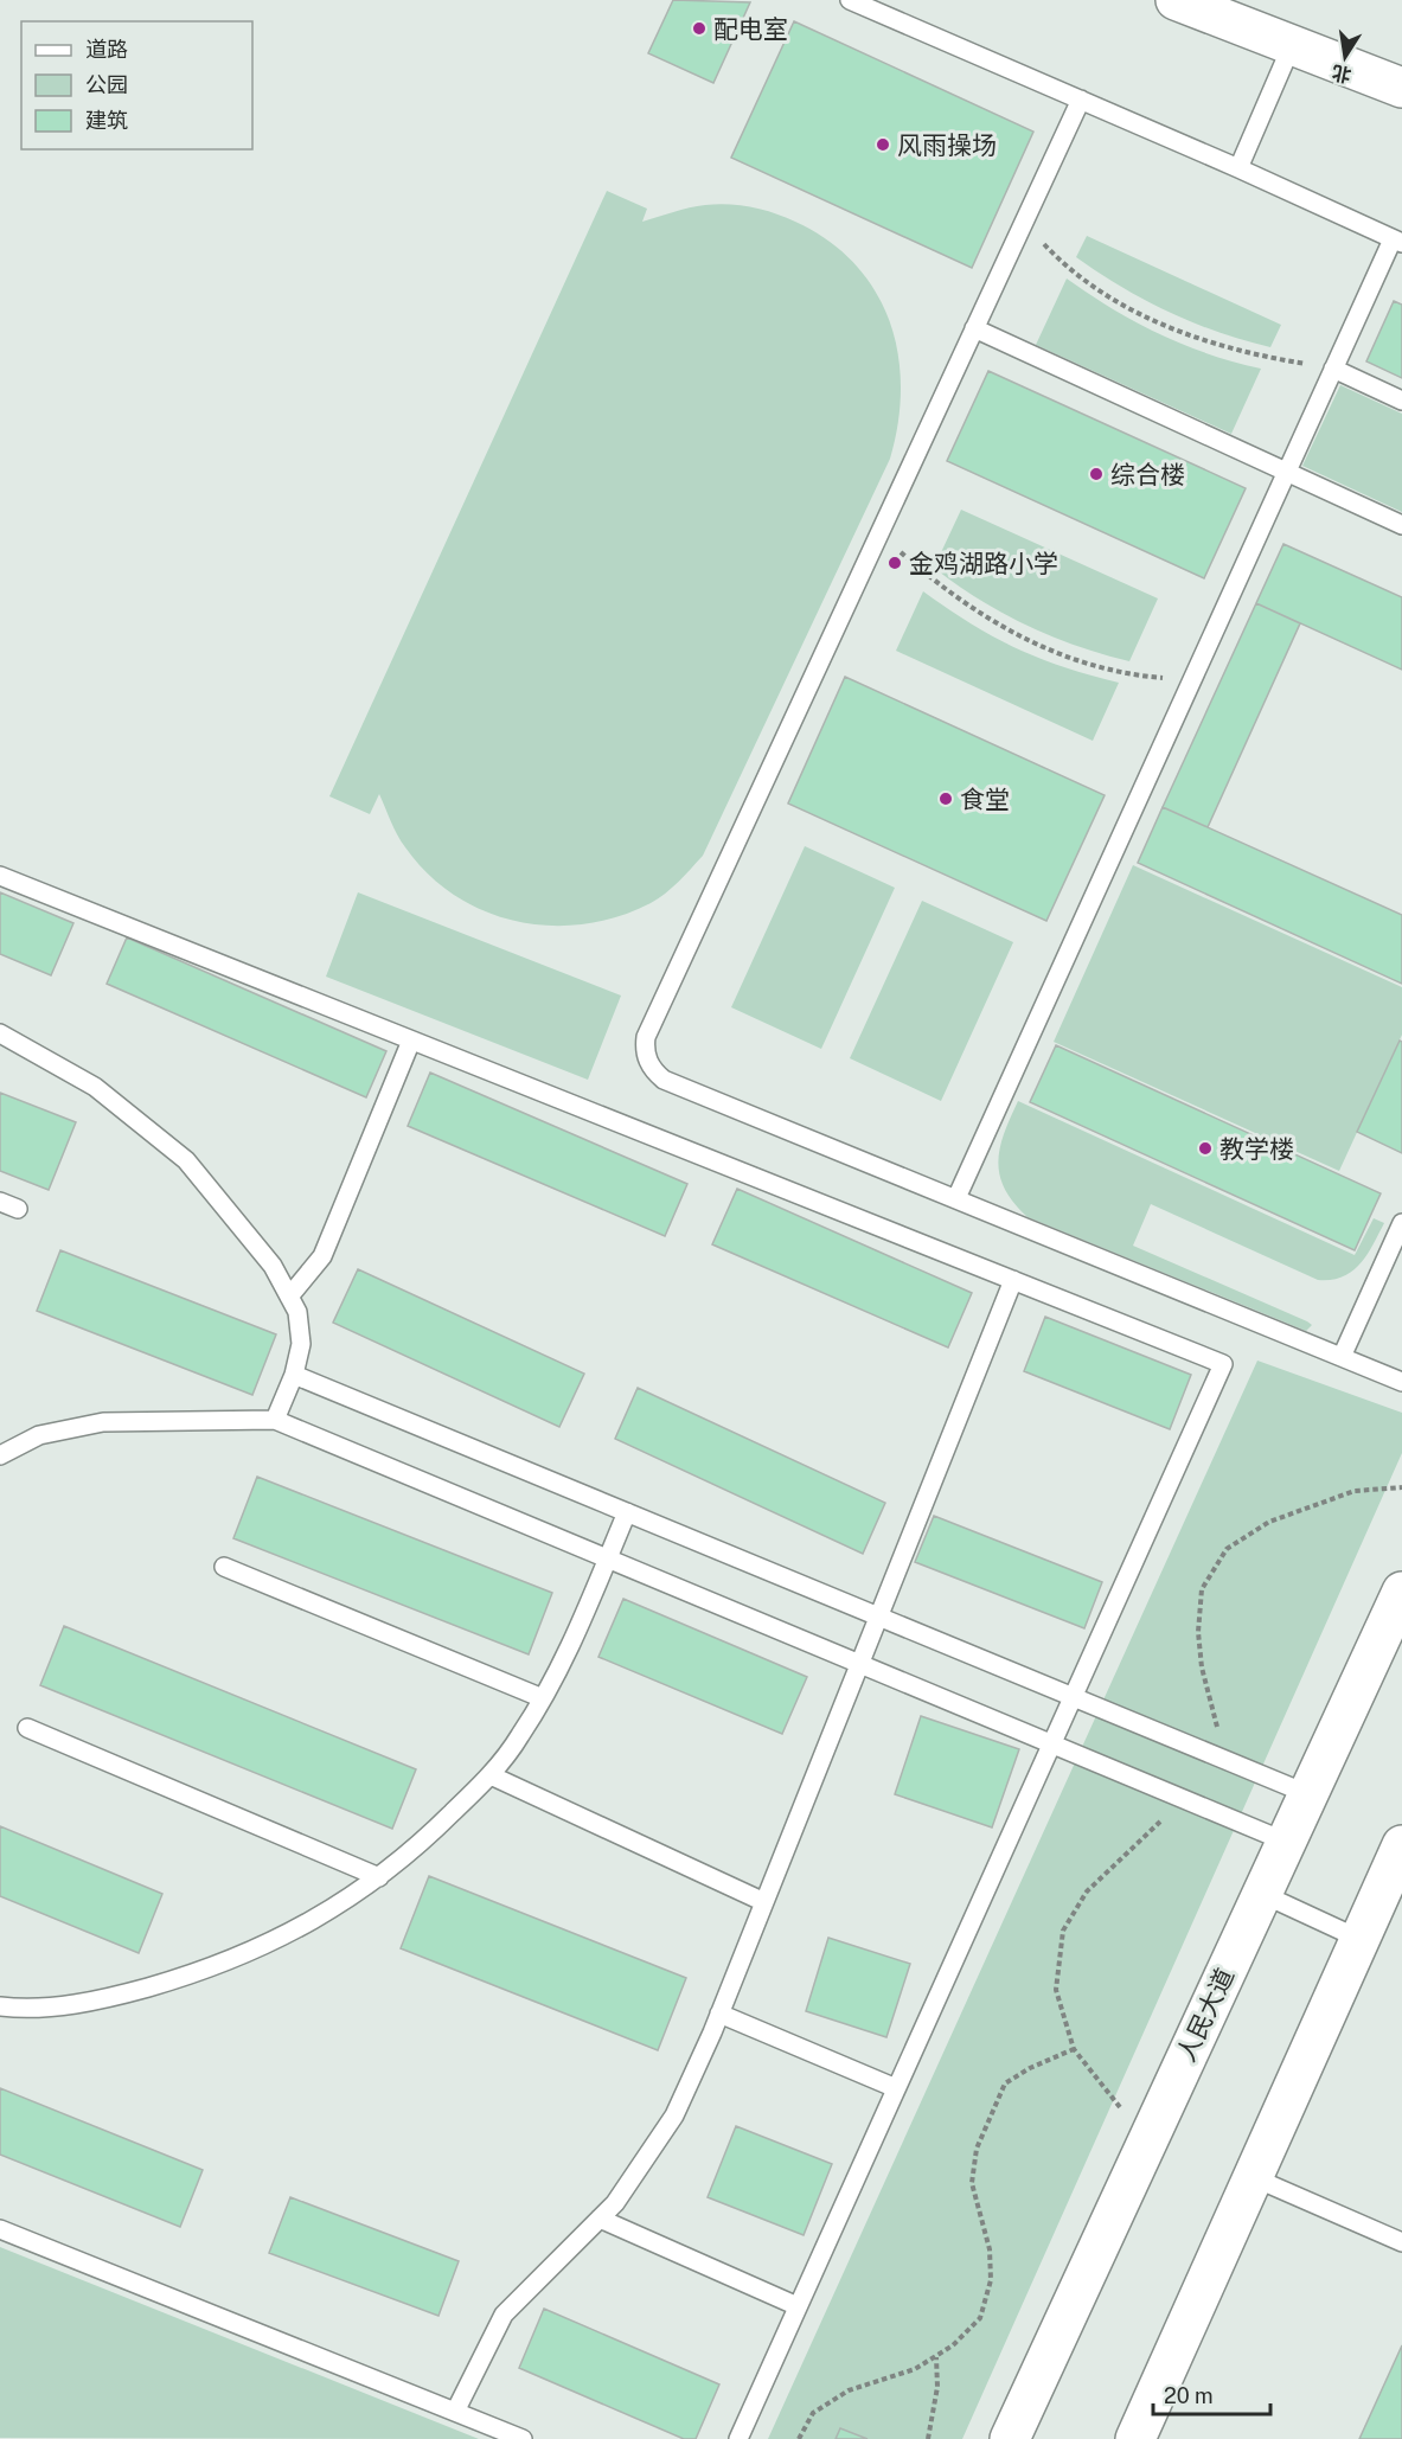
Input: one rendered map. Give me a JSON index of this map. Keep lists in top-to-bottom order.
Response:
{
  "streets": {
    "main road": ["人民大道"]
  },
  "places": [
    "配电室",
    "风雨操场",
    "综合楼",
    "金鸡湖路小学",
    "食堂",
    "教学楼"
  ],
  "legend": ["道路", "公园", "建筑"],
  "scale_bar": "20 m",
  "north": "bottom"
}
